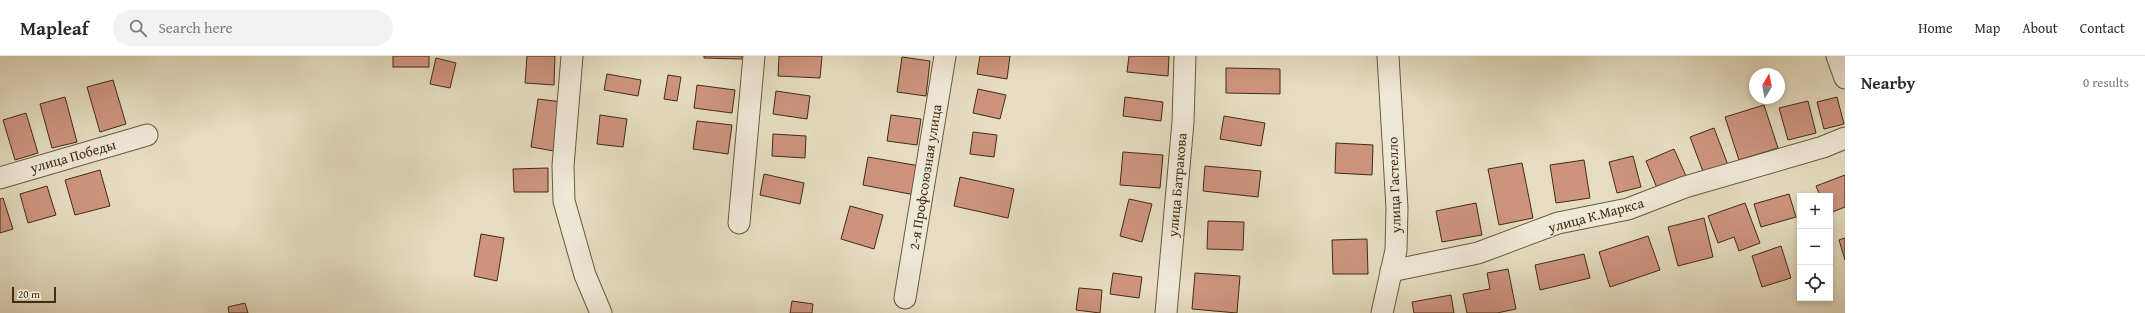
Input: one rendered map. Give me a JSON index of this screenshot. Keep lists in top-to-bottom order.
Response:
{
  "streets": {
    "street": [
      "улица Победы",
      "2-я Профсоюзная улица",
      "улица Батракова",
      "улица Гастелло",
      "улица К.Маркса"
    ]
  },
  "crossings": [
    ["улица Гастелло", "улица К.Маркса"]
  ],
  "scale_bar": "20 m",
  "north": "top",
  "page": {
    "header": "Mapleaf",
    "search": "Search here",
    "nav": [
      "Home",
      "Map",
      "About",
      "Contact"
    ],
    "heading": ["Nearby", "0 results"],
    "map_buttons": ["+", "−"],
    "scale": "20 m"
  }
}
